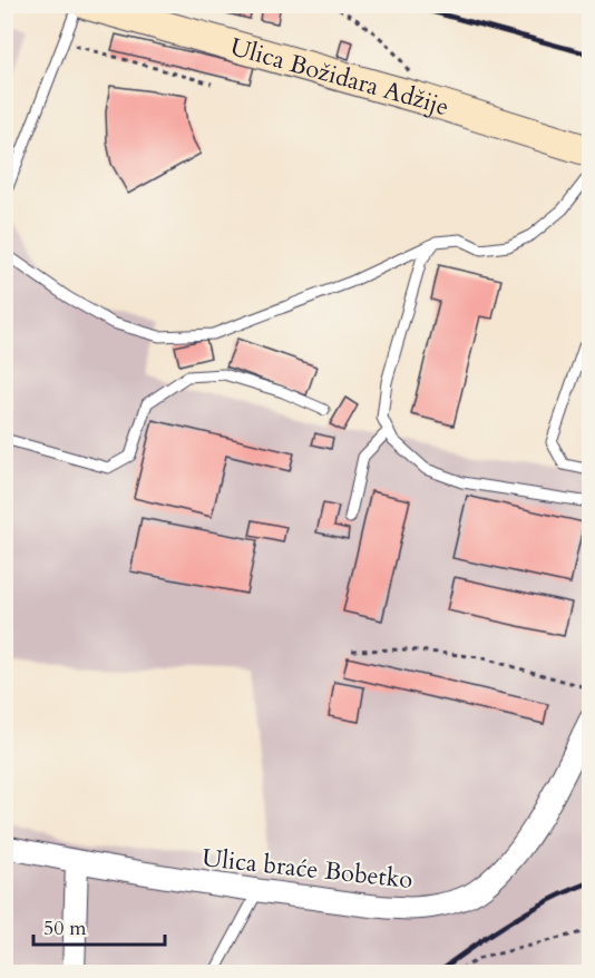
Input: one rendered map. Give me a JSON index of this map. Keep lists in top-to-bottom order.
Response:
{
  "streets": {
    "main road": ["Ulica Božidara Adžije"],
    "street": ["Ulica braće Bobetko"]
  },
  "scale_bar": "50 m"
}
